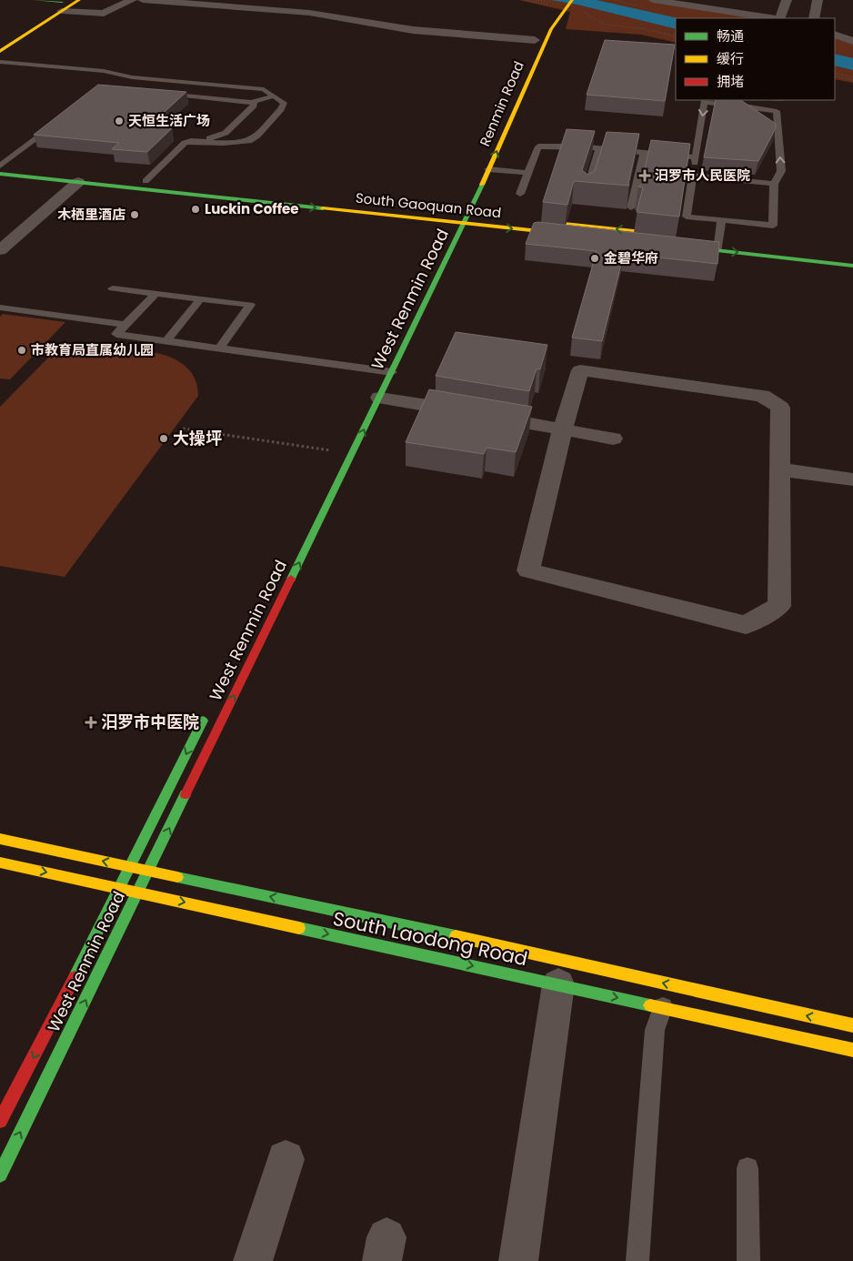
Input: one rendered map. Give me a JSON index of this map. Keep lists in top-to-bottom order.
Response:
{
  "streets": {
    "street": [
      "Renmin Road",
      "South Gaoquan Road",
      "West Renmin Road",
      "South Laodong Road"
    ]
  },
  "crossings": [
    ["Renmin Road", "South Gaoquan Road"],
    ["Renmin Road", "West Renmin Road"],
    ["South Gaoquan Road", "West Renmin Road"],
    ["West Renmin Road", "South Laodong Road"]
  ],
  "places": {
    "other": [
      "天恒生活广场",
      "Luckin Coffee",
      "木栖里酒店",
      "金碧华府",
      "市教育局直属幼儿园",
      "大操坪"
    ],
    "health": ["汨罗市人民医院", "汨罗市中医院"]
  },
  "legend": ["畅通", "缓行", "拥堵"]
}
